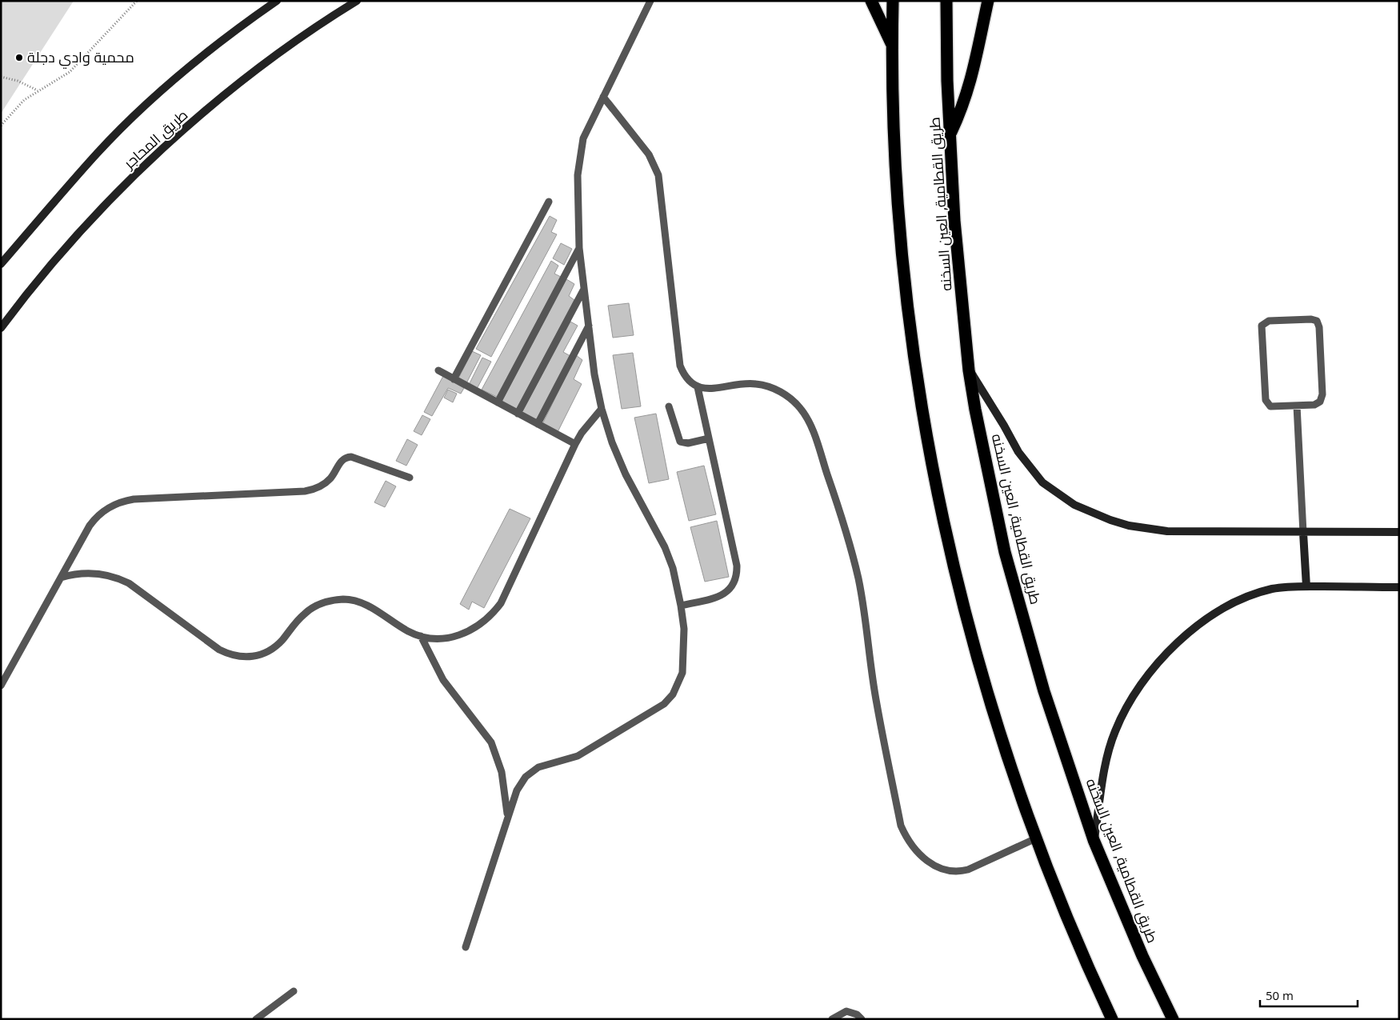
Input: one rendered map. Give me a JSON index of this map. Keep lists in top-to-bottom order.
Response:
{
  "streets": {
    "highway": ["طريق القطامية, العين السخنه"],
    "main road": ["طريق المحاجر"]
  },
  "places": ["محمية وادي دجلة"],
  "scale_bar": "50 m"
}
